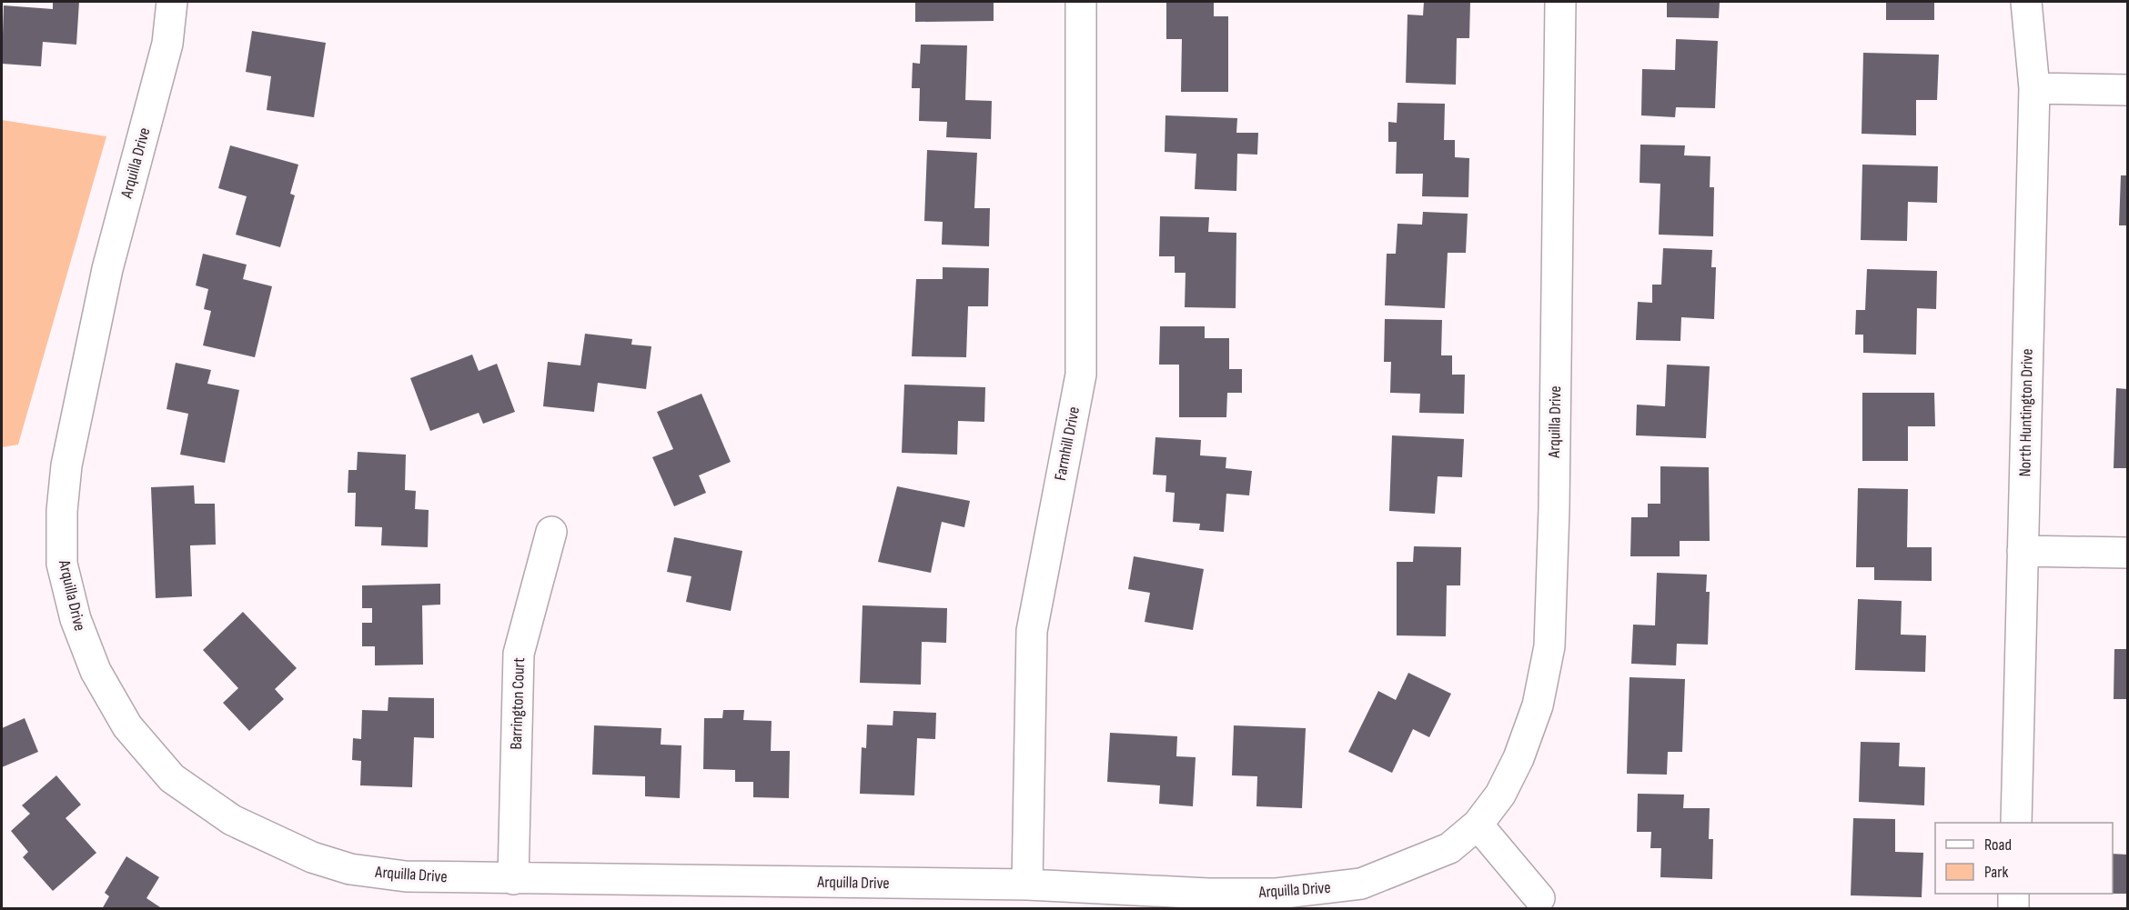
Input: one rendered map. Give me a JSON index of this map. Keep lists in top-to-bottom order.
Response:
{
  "streets": {
    "street": [
      "Arquilla Drive",
      "North Huntington Drive",
      "Farmhill Drive",
      "Barrington Court"
    ]
  },
  "crossings": [
    ["Arquilla Drive", "Farmhill Drive"],
    ["Arquilla Drive", "Barrington Court"]
  ],
  "legend": ["Road", "Park"]
}
